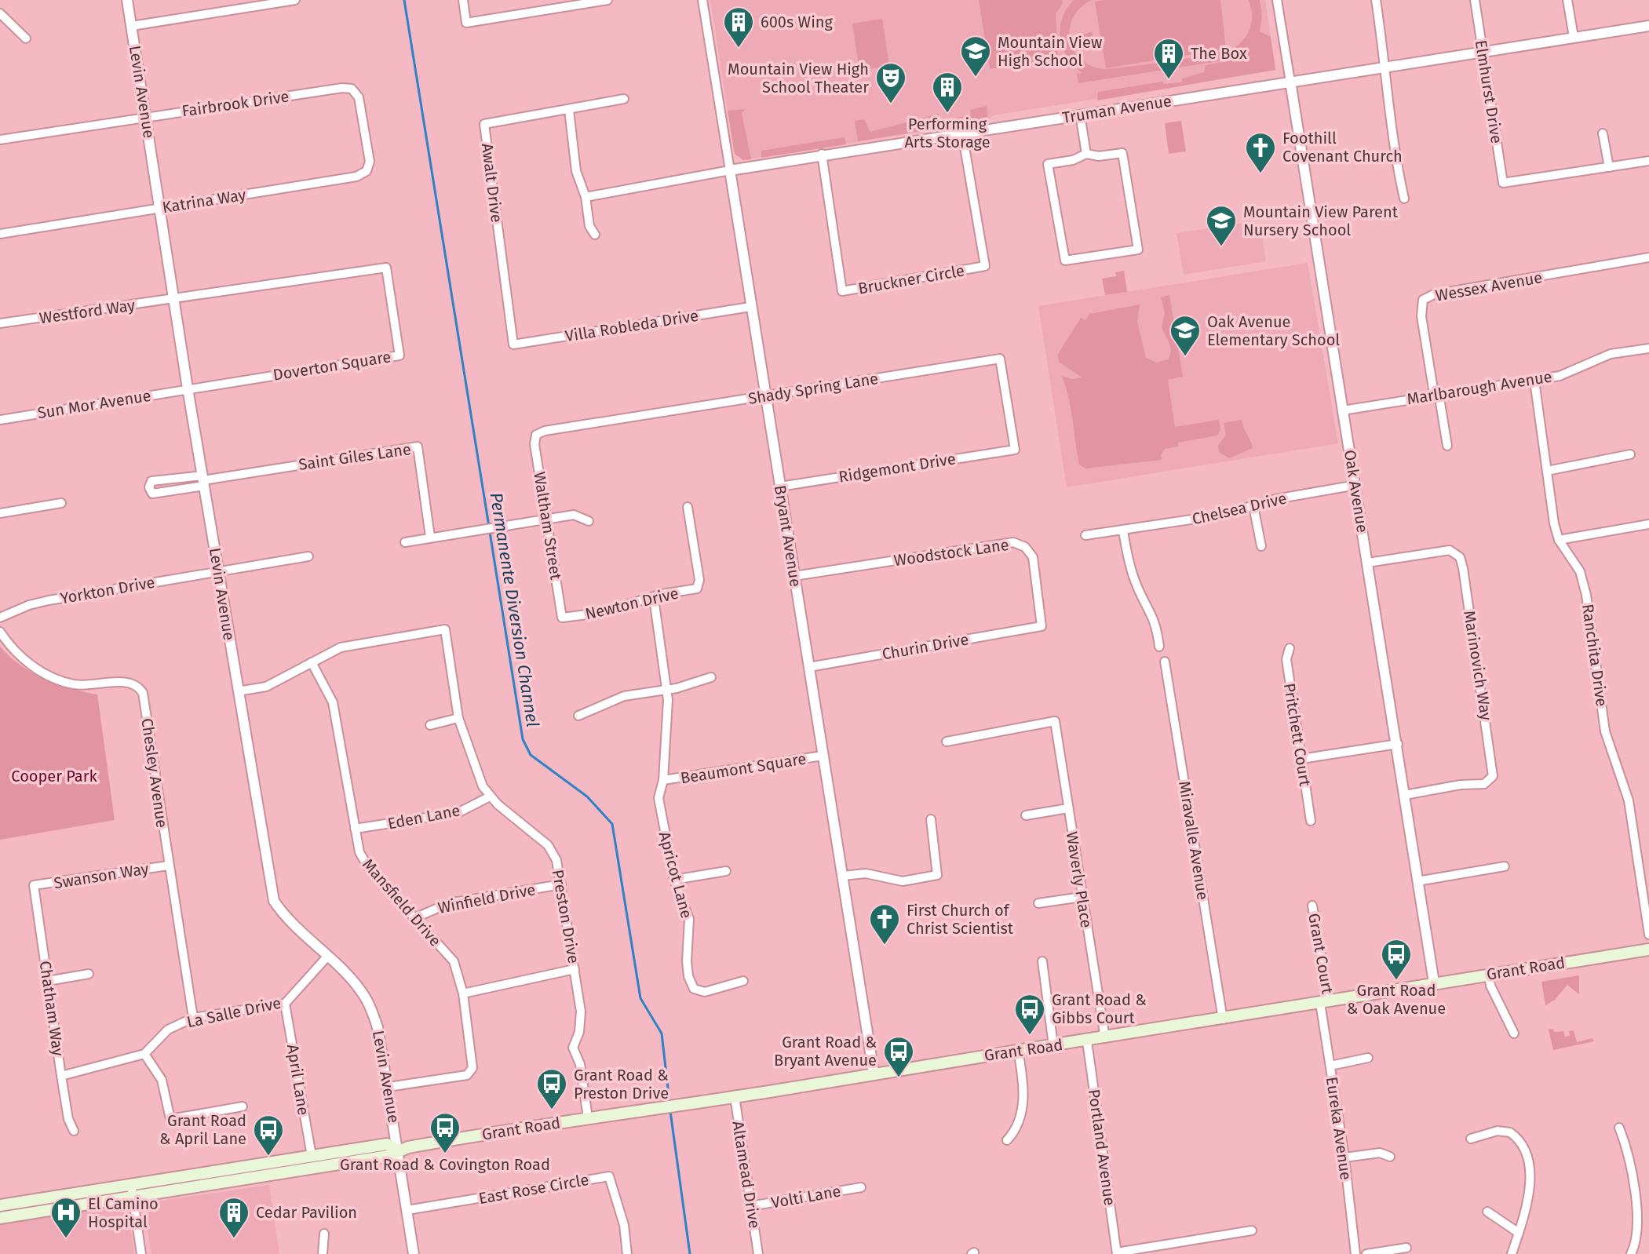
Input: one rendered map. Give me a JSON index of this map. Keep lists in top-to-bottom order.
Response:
{
  "streets": {
    "main road": ["Grant Road"],
    "street": [
      "Levin Avenue",
      "Elmhurst Drive",
      "Fairbrook Drive",
      "Truman Avenue",
      "Awalt Drive",
      "Katrina Way",
      "Bruckner Circle",
      "Wessex Avenue",
      "Westford Way",
      "Villa Robleda Drive",
      "Doverton Square",
      "Marlbarough Avenue",
      "Shady Spring Lane",
      "Sun Mor Avenue",
      "Saint Giles Lane",
      "Ridgemont Drive",
      "Oak Avenue",
      "Chelsea Drive",
      "Waltham Street",
      "Bryant Avenue",
      "Woodstock Lane",
      "Yorkton Drive",
      "Newton Drive",
      "Churin Drive",
      "Ranchita Drive",
      "Marinovich Way",
      "Pritchett Court",
      "Beaumont Square",
      "Chesley Avenue",
      "Eden Lane",
      "Miravalle Avenue",
      "Apricot Lane",
      "Swanson Way",
      "Waverly Place",
      "Winfield Drive",
      "Mansfield Drive",
      "Preston Drive",
      "Grant Court",
      "Chatham Way",
      "La Salle Drive",
      "April Lane",
      "Eureka Avenue",
      "Portland Avenue",
      "Altamead Drive",
      "East Rose Circle",
      "Volti Lane"
    ]
  },
  "crossings": [
    ["Levin Avenue", "Fairbrook Drive"],
    ["Levin Avenue", "Katrina Way"],
    ["Levin Avenue", "Westford Way"],
    ["Levin Avenue", "Doverton Square"],
    ["Levin Avenue", "Sun Mor Avenue"],
    ["Levin Avenue", "Saint Giles Lane"],
    ["Levin Avenue", "Yorkton Drive"],
    ["Levin Avenue", "Mansfield Drive"],
    ["Levin Avenue", "Preston Drive"],
    ["Levin Avenue", "Grant Road"],
    ["Levin Avenue", "La Salle Drive"],
    ["Levin Avenue", "East Rose Circle"],
    ["Elmhurst Drive", "Truman Avenue"],
    ["Fairbrook Drive", "Katrina Way"],
    ["Truman Avenue", "Bruckner Circle"],
    ["Truman Avenue", "Oak Avenue"],
    ["Truman Avenue", "Bryant Avenue"],
    ["Awalt Drive", "Villa Robleda Drive"],
    ["Wessex Avenue", "Marlbarough Avenue"],
    ["Westford Way", "Doverton Square"],
    ["Villa Robleda Drive", "Bryant Avenue"],
    ["Doverton Square", "Sun Mor Avenue"],
    ["Marlbarough Avenue", "Oak Avenue"],
    ["Marlbarough Avenue", "Ranchita Drive"],
    ["Shady Spring Lane", "Ridgemont Drive"],
    ["Shady Spring Lane", "Waltham Street"],
    ["Shady Spring Lane", "Bryant Avenue"],
    ["Ridgemont Drive", "Bryant Avenue"],
    ["Oak Avenue", "Chelsea Drive"],
    ["Oak Avenue", "Marinovich Way"],
    ["Oak Avenue", "Grant Road"],
    ["Waltham Street", "Newton Drive"],
    ["Bryant Avenue", "Woodstock Lane"],
    ["Bryant Avenue", "Churin Drive"],
    ["Bryant Avenue", "Beaumont Square"],
    ["Bryant Avenue", "Grant Road"],
    ["Woodstock Lane", "Churin Drive"],
    ["Newton Drive", "Apricot Lane"],
    ["Beaumont Square", "Apricot Lane"],
    ["Chesley Avenue", "Swanson Way"],
    ["Chesley Avenue", "La Salle Drive"],
    ["Eden Lane", "Mansfield Drive"],
    ["Eden Lane", "Preston Drive"],
    ["Miravalle Avenue", "Grant Road"],
    ["Swanson Way", "Chatham Way"],
    ["Waverly Place", "Grant Road"],
    ["Winfield Drive", "Mansfield Drive"],
    ["Winfield Drive", "Preston Drive"],
    ["Mansfield Drive", "Preston Drive"],
    ["Preston Drive", "Grant Road"],
    ["Grant Court", "Grant Road"],
    ["Grant Court", "Eureka Avenue"],
    ["Grant Road", "April Lane"],
    ["Grant Road", "Eureka Avenue"],
    ["Grant Road", "Portland Avenue"],
    ["Grant Road", "Altamead Drive"],
    ["La Salle Drive", "April Lane"],
    ["Altamead Drive", "Volti Lane"]
  ],
  "water": ["Permanente Diversion Channel"],
  "parks": ["Cooper Park"],
  "places": {
    "building": [
      "600s Wing",
      "The Box",
      "Performing Arts Storage",
      "Cedar Pavilion"
    ],
    "school or university": ["Mountain View High School", "Mountain View Parent Nursery School", "Oak Avenue Elementary School"],
    "theatre": ["Mountain View High School Theater"],
    "church": ["Foothill Covenant Church", "First Church of Christ Scientist"],
    "bus stop": [
      "Grant Road & Oak Avenue",
      "Grant Road & Gibbs Court",
      "Grant Road & Bryant Avenue",
      "Grant Road & Preston Drive",
      "Grant Road & Covington Road",
      "Grant Road & April Lane"
    ],
    "hospital": ["El Camino Hospital"]
  }
}
